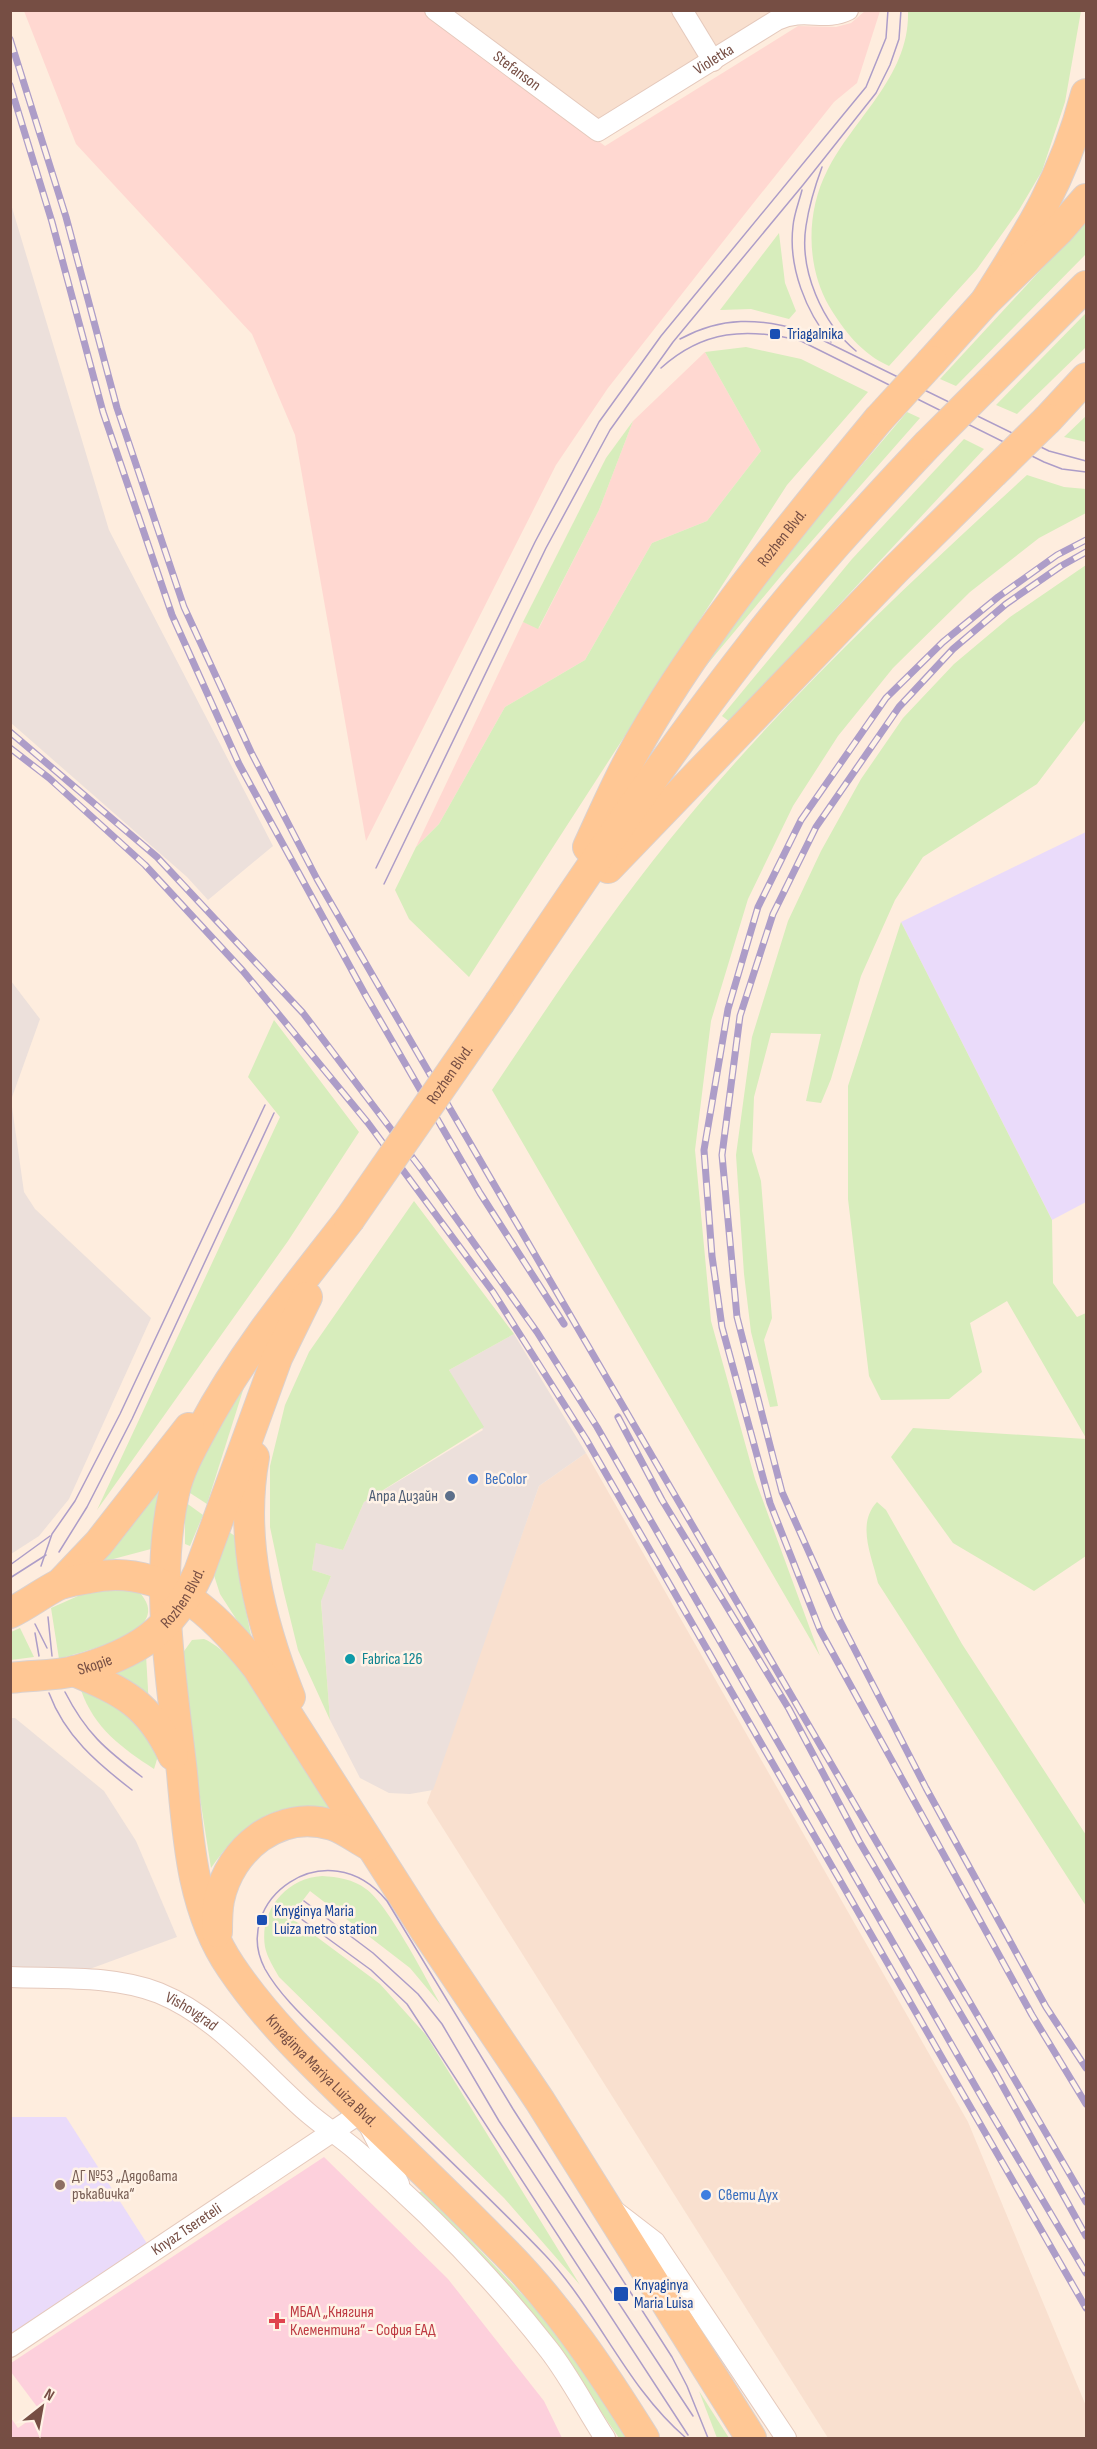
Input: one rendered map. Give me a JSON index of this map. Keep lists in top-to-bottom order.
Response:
{
  "streets": {
    "main road": ["Rozhen Blvd.", "Skopie", "Knyaginya Mariya Luiza Blvd."],
    "street": [
      "Violetka",
      "Stefanson",
      "Vishovgrad",
      "Knyaz Tsereteli"
    ]
  },
  "crossings": [
    ["Violetka", "Stefanson"],
    ["Rozhen Blvd.", "Skopie"],
    ["Rozhen Blvd.", "Knyaginya Mariya Luiza Blvd."],
    ["Skopie", "Knyaginya Mariya Luiza Blvd."],
    ["Vishovgrad", "Knyaz Tsereteli"],
    ["Knyaginya Mariya Luiza Blvd.", "Knyaz Tsereteli"]
  ],
  "places": {
    "transit": ["Triagalnika", "Knyginya Maria Luiza metro station", "Knyaginya Maria Luisa"],
    "other": [
      "BeColor",
      "Апра Дизайн",
      "Fabrica 126",
      "ДГ №53 „Дядовата ръкавичка“",
      "Свети Дух"
    ],
    "health": ["МБАЛ „Княгиня Клементина“ - София ЕАД"]
  },
  "north": "top right"
}
